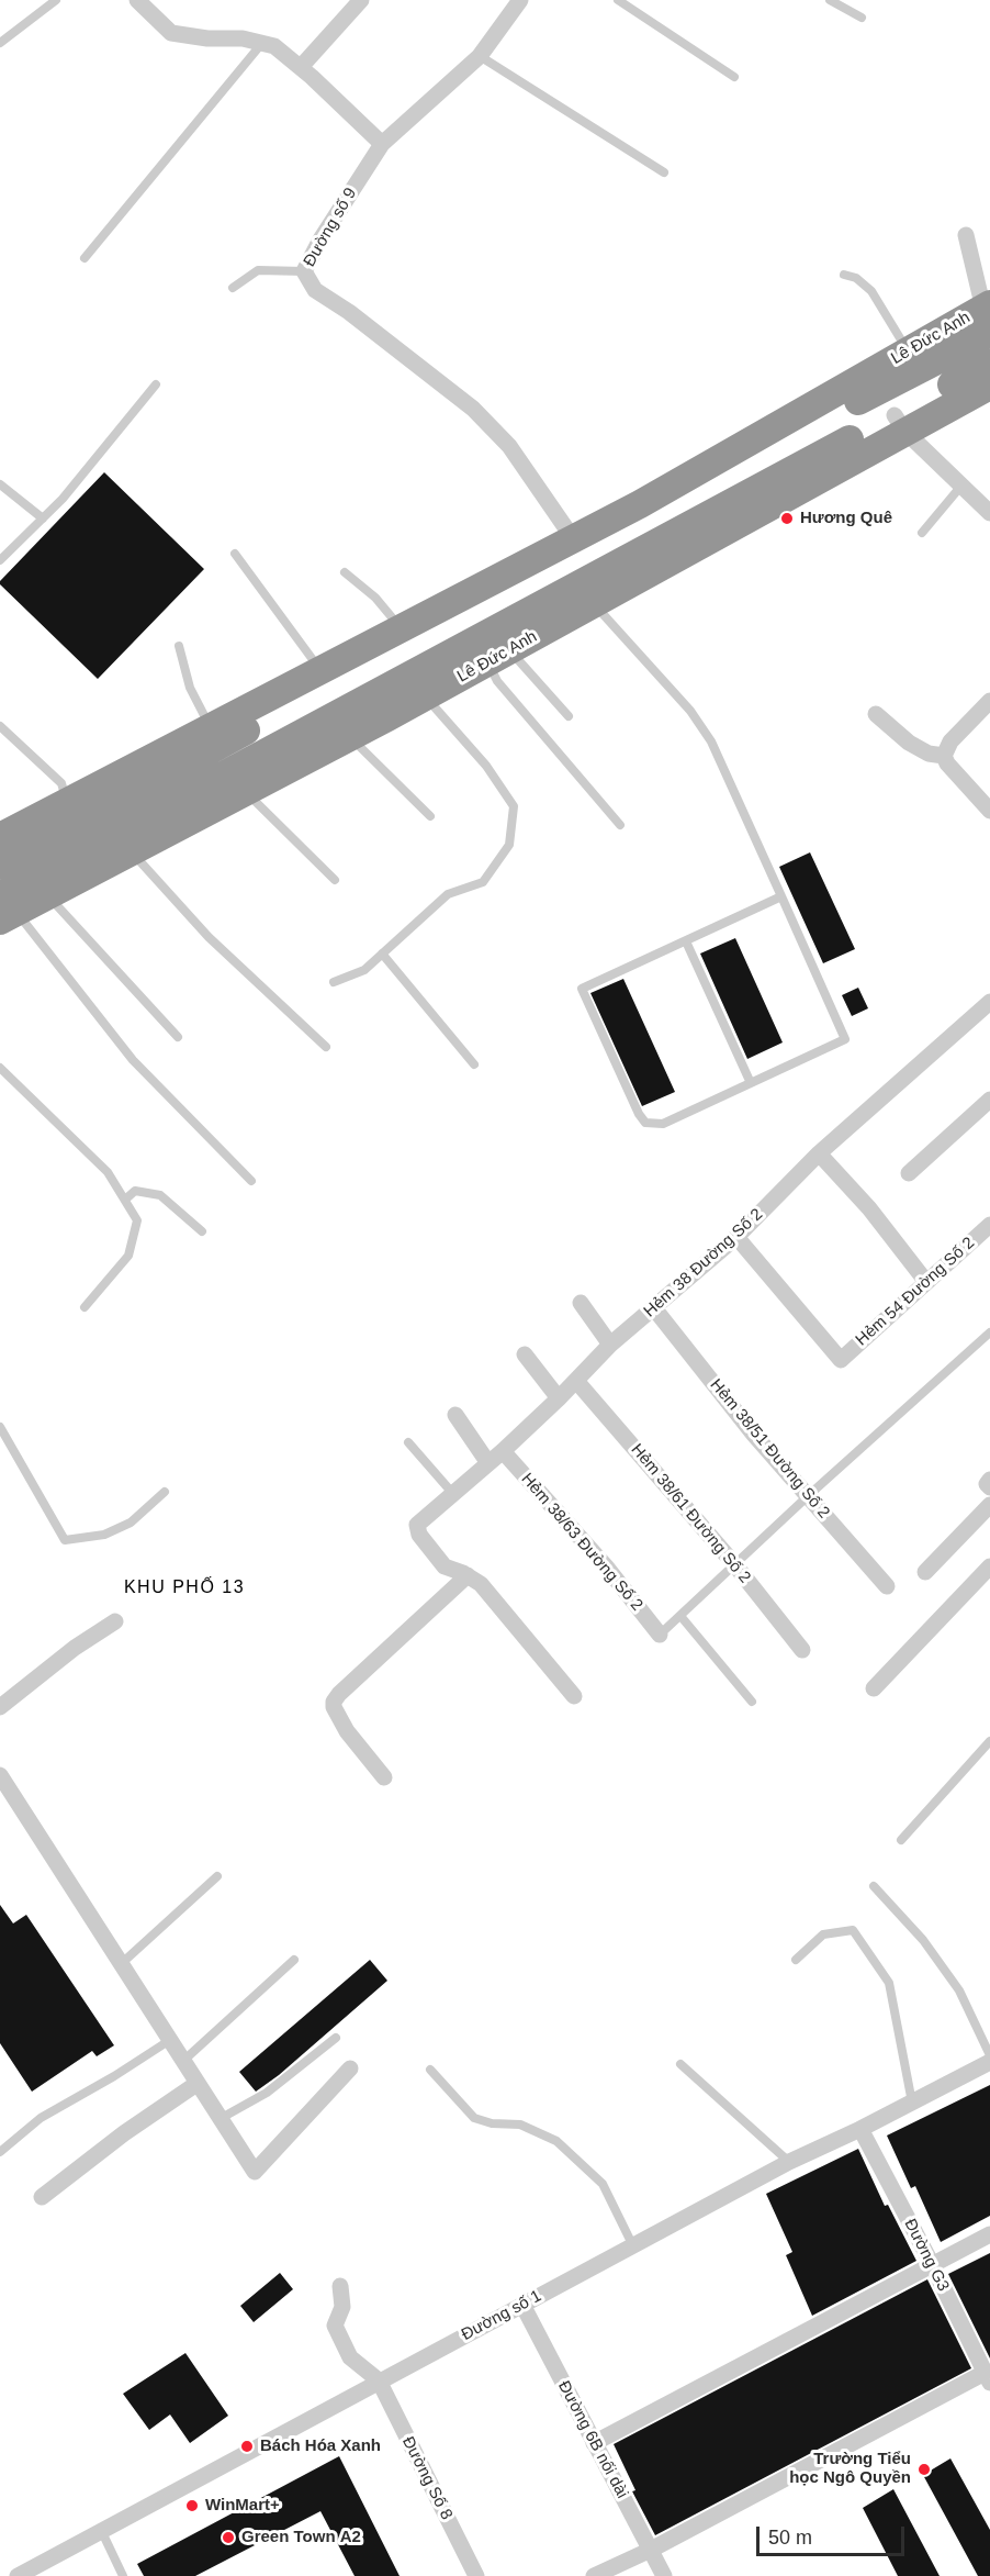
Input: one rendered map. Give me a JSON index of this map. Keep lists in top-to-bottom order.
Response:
{
  "streets": {
    "highway": ["Lê Đức Anh"],
    "street": [
      "Đường số 9",
      "Hẻm 38 Đường Số 2",
      "Hẻm 54 Đường Số 2",
      "Hẻm 38/51 Đường Số 2",
      "Hẻm 38/61 Đường Số 2",
      "Hẻm 38/63 Đường Số 2",
      "Đường G3",
      "Đường số 1",
      "Đường 6B nối dài",
      "Đường Số 8"
    ]
  },
  "crossings": [
    ["Đường số 9", "Lê Đức Anh"],
    ["Hẻm 38 Đường Số 2", "Hẻm 54 Đường Số 2"],
    ["Hẻm 38 Đường Số 2", "Hẻm 38/51 Đường Số 2"],
    ["Hẻm 38 Đường Số 2", "Hẻm 38/61 Đường Số 2"],
    ["Hẻm 38 Đường Số 2", "Hẻm 38/63 Đường Số 2"],
    ["Đường G3", "Đường số 1"],
    ["Đường số 1", "Đường 6B nối dài"],
    ["Đường số 1", "Đường Số 8"]
  ],
  "districts": ["KHU PHỐ 13"],
  "places": [
    "Hương Quê",
    "Bách Hóa Xanh",
    "Trường Tiểu học Ngô Quyền",
    "WinMart+",
    "Green Town A2"
  ],
  "scale_bar": "50 m"
}
